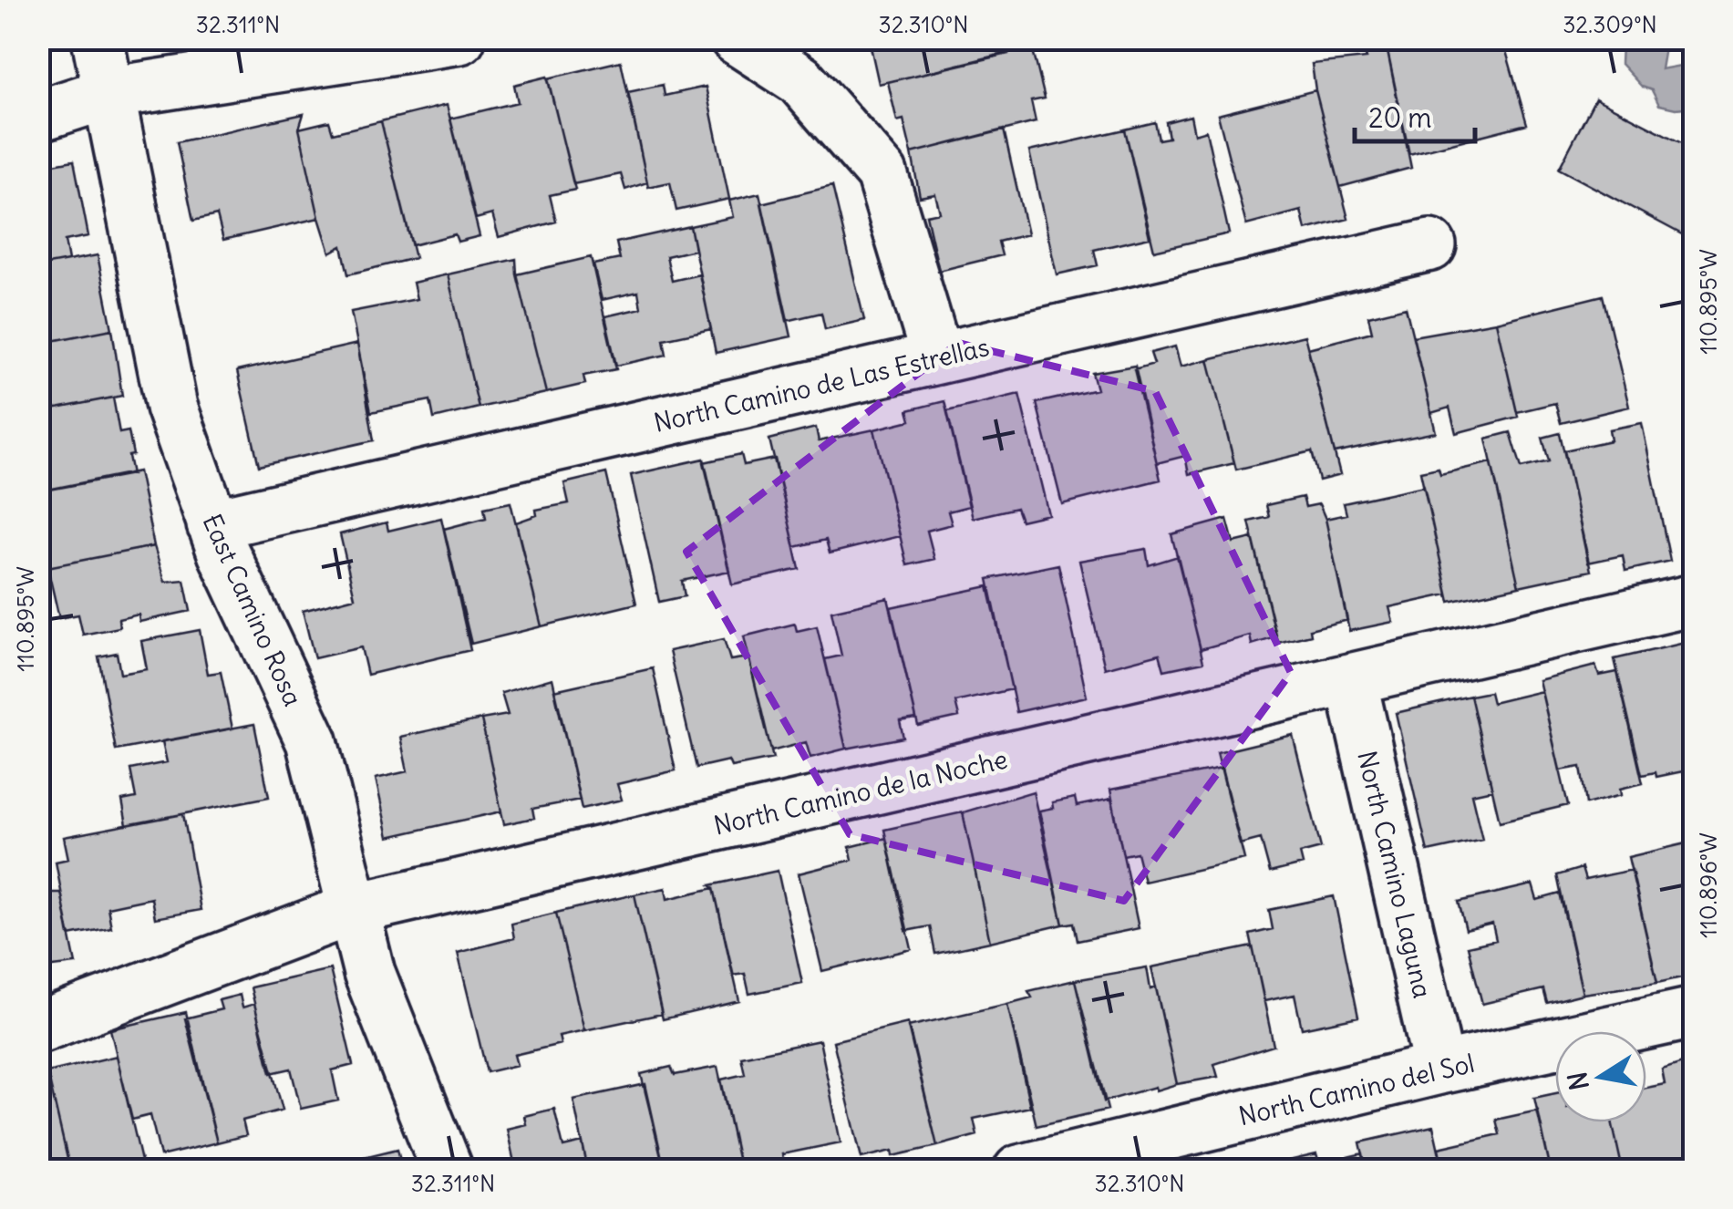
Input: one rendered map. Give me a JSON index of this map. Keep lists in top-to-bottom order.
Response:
{
  "streets": {
    "street": [
      "North Camino de Las Estrellas",
      "East Camino Rosa",
      "North Camino de la Noche",
      "North Camino Laguna",
      "North Camino del Sol"
    ]
  },
  "crossings": [
    ["North Camino de Las Estrellas", "East Camino Rosa"],
    ["East Camino Rosa", "North Camino de la Noche"],
    ["North Camino de la Noche", "North Camino Laguna"],
    ["North Camino Laguna", "North Camino del Sol"]
  ],
  "scale_bar": "20 m",
  "north": "left",
  "coordinates": [
    "32.311°N",
    "32.310°N",
    "32.309°N",
    "110.895°W",
    "110.896°W"
  ]
}
